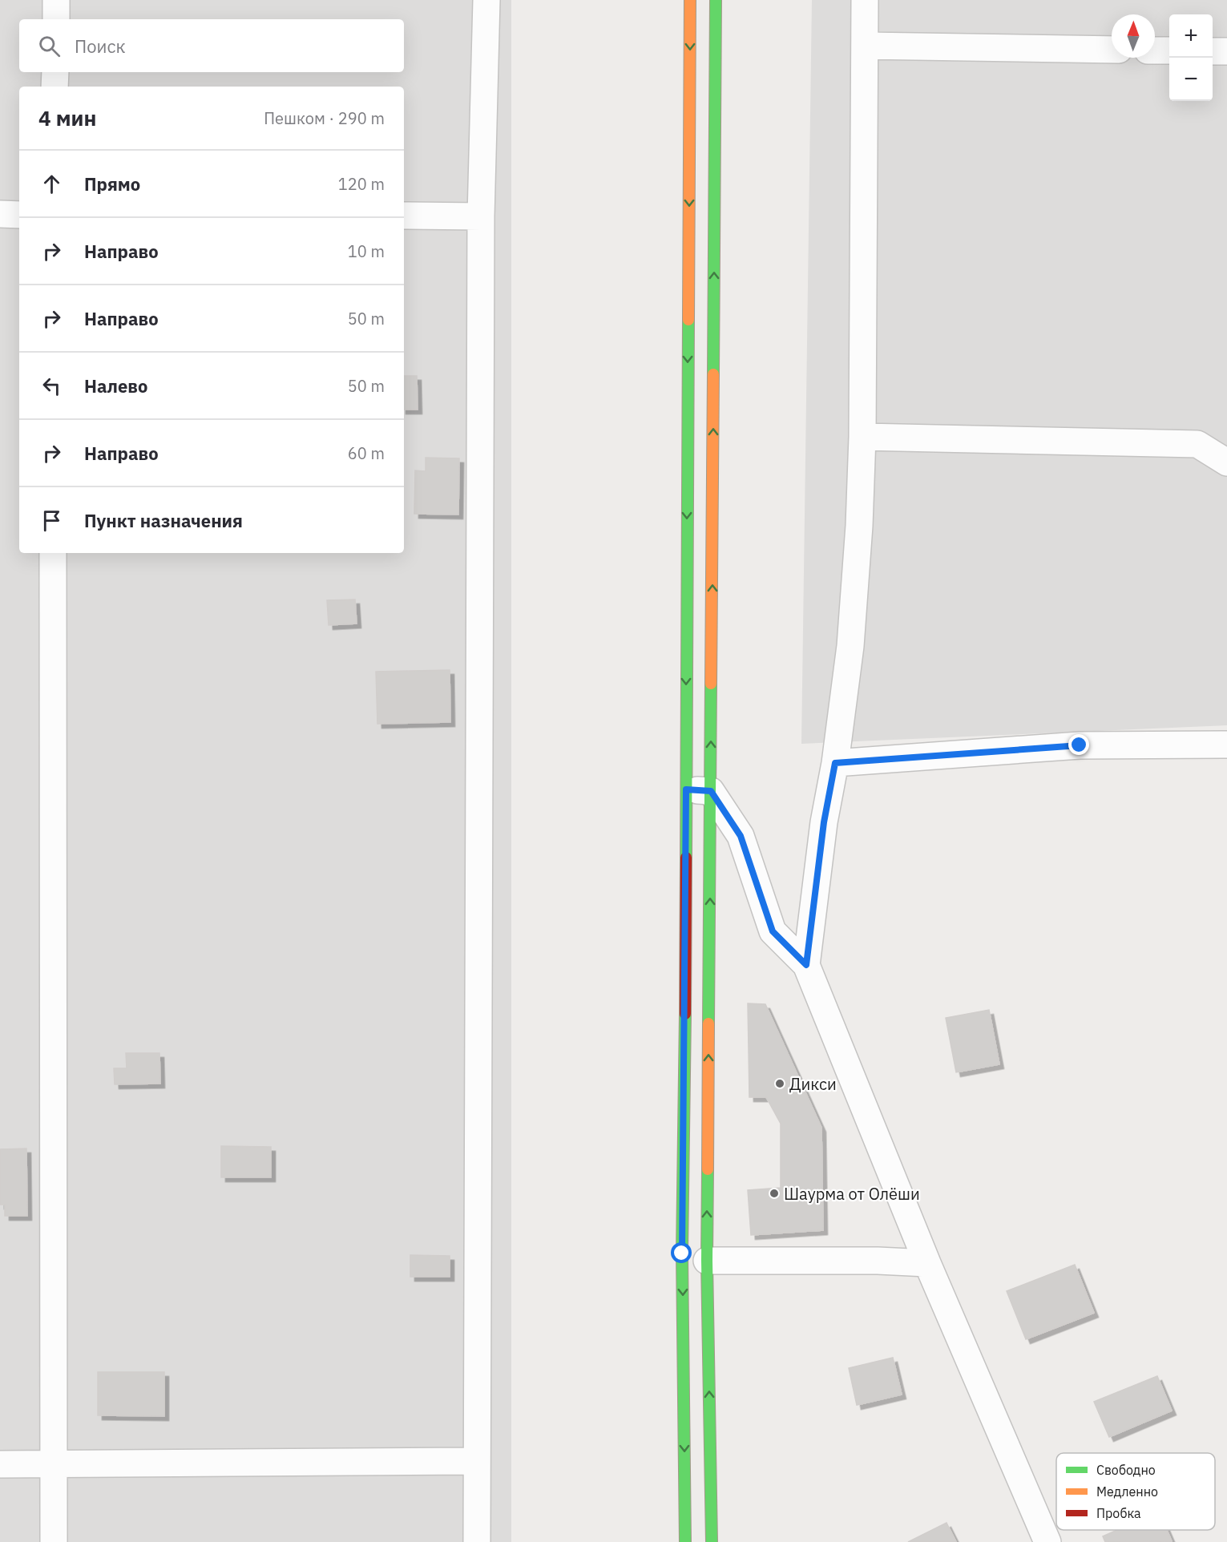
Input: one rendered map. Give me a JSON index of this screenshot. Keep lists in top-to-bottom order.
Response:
{
  "places": ["Дикси", "Шаурма от Олёши"],
  "legend": ["Свободно", "Медленно", "Пробка"],
  "north": "top",
  "page": {
    "map_buttons": ["+", "−"],
    "search": "Поиск",
    "heading": ["4 мин", "Пешком · 290 m"],
    "list": [
      ["Прямо", "120 m"],
      ["Направо", "10 m"],
      ["Направо", "50 m"],
      ["Налево", "50 m"],
      ["Направо", "60 m"],
      "Пункт назначения"
    ]
  }
}
